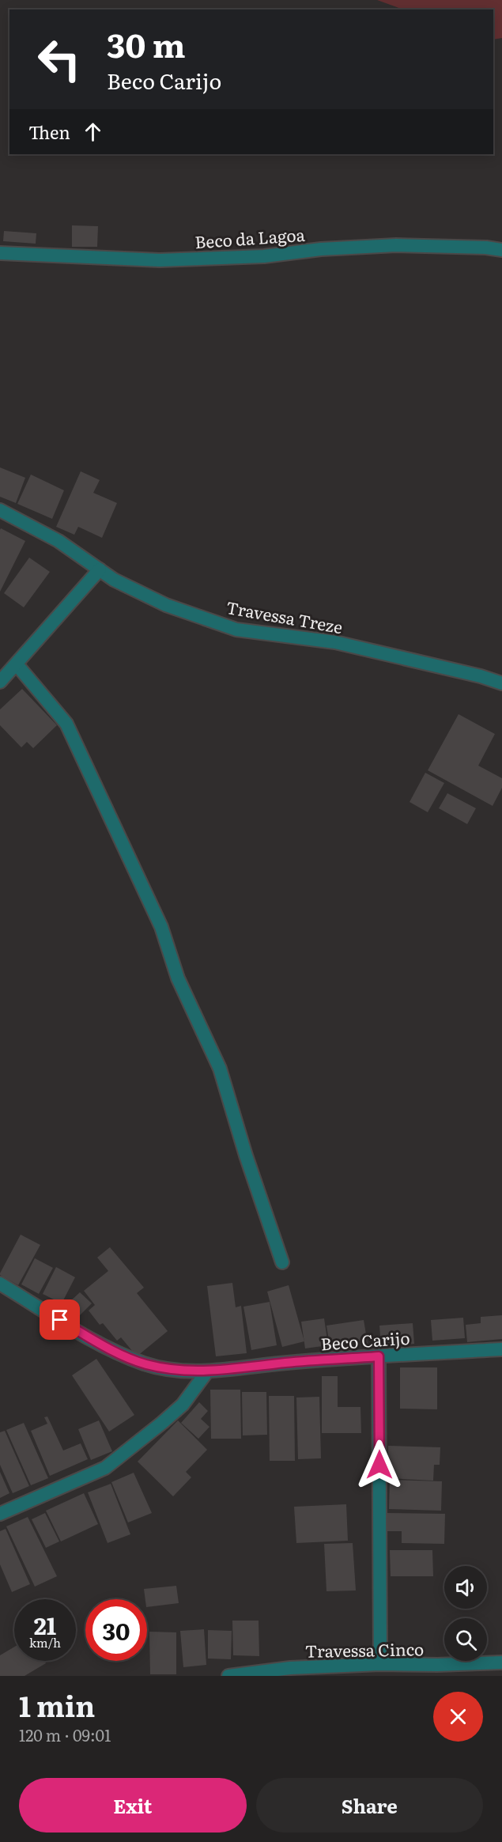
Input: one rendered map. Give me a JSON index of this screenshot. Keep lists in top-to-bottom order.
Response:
{
  "streets": {
    "street": [
      "Beco da Lagoa",
      "Travessa Treze",
      "Beco Carijo",
      "Travessa Cinco"
    ]
  },
  "page": {
    "turn": ["30 m", "Beco Carijo"],
    "then": "Then",
    "speed": "21 km/h",
    "limit": "30",
    "heading": ["1 min", "120 m · 09:01"],
    "buttons": ["Exit", "Share"]
  }
}
